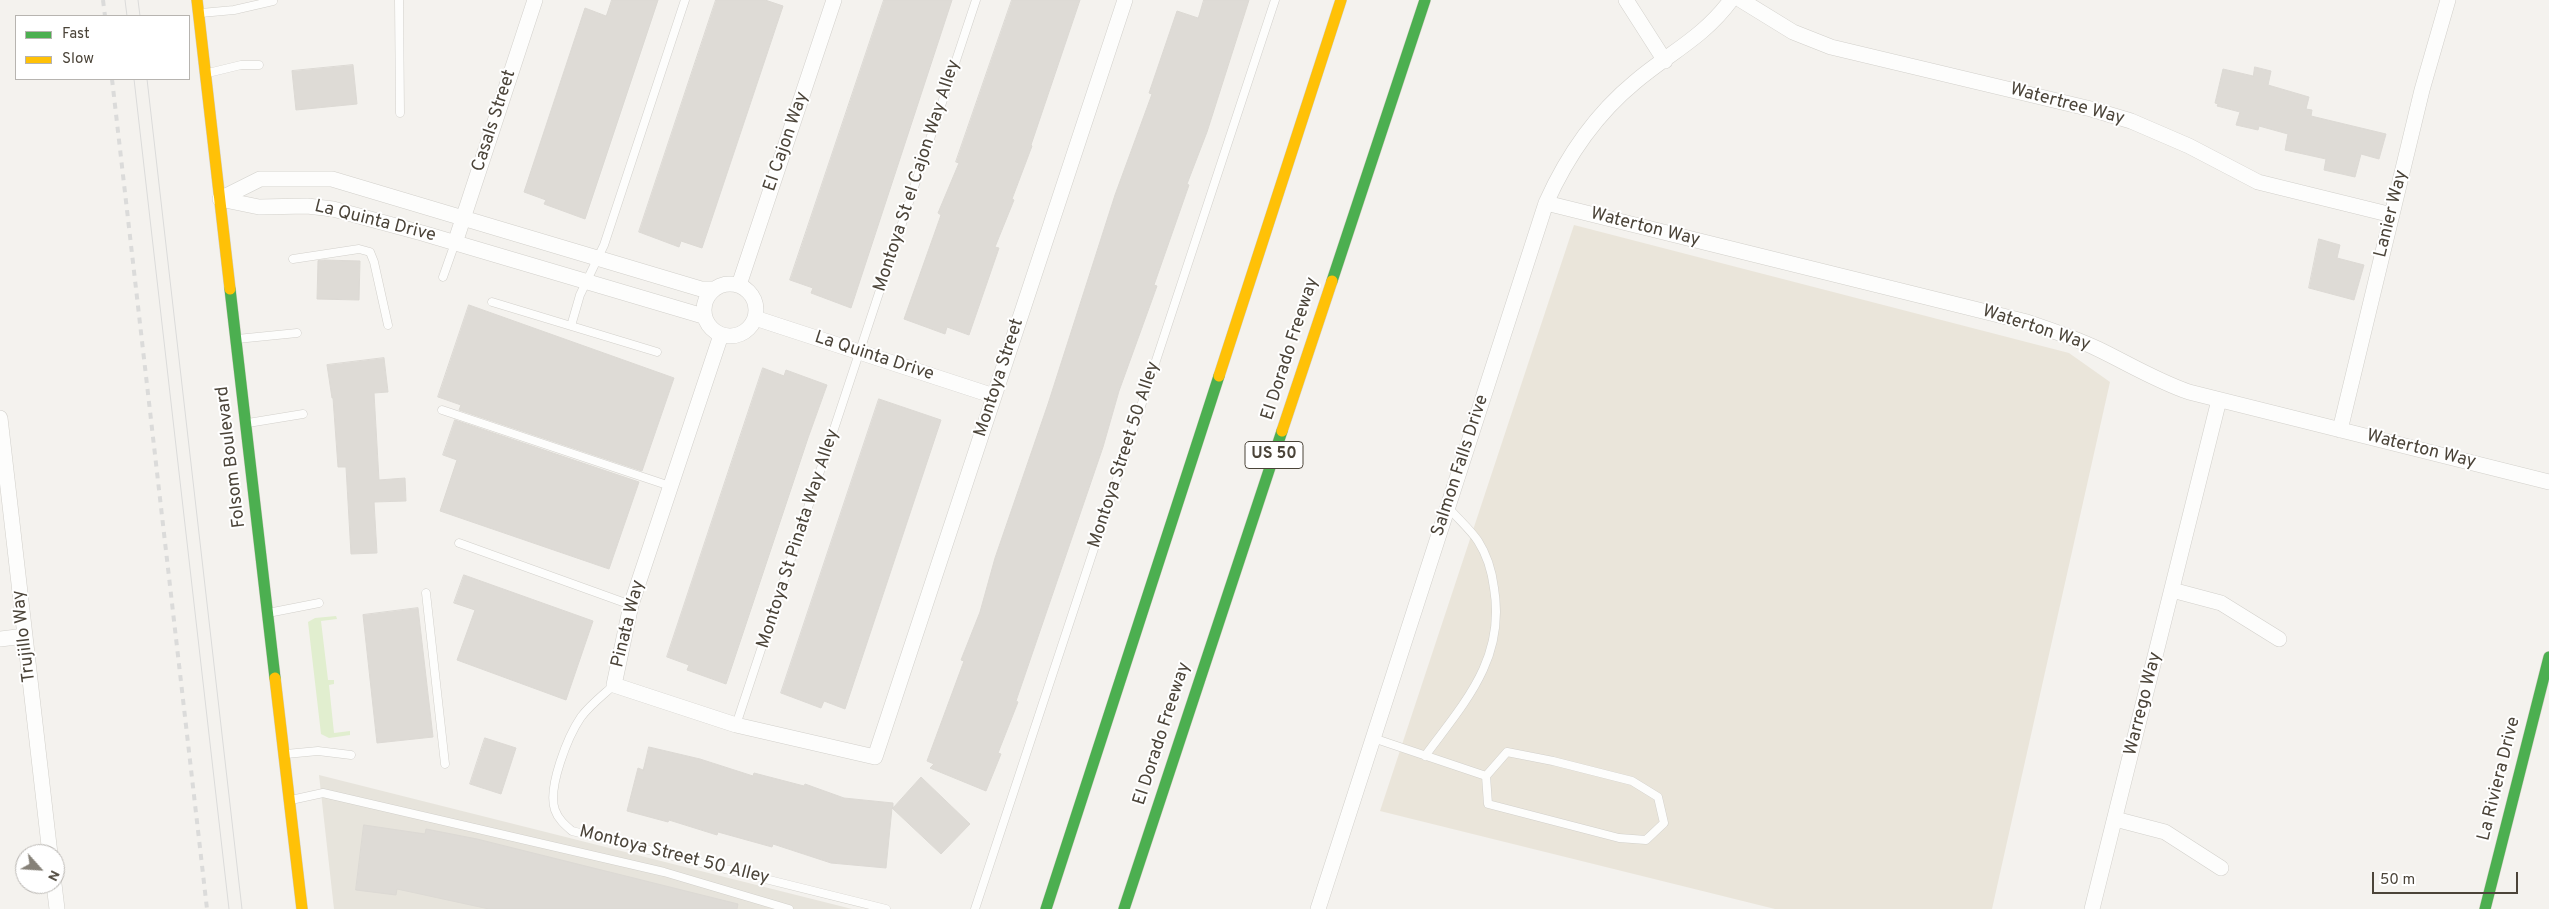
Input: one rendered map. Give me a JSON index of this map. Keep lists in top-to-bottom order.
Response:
{
  "streets": {
    "main road": [
      "El Dorado Freeway",
      "US 50",
      "Folsom Boulevard",
      "La Riviera Drive"
    ],
    "street": [
      "Watertree Way",
      "Casals Street",
      "El Cajon Way",
      "Lanier Way",
      "La Quinta Drive",
      "Waterton Way",
      "Montoya Street",
      "Salmon Falls Drive",
      "Pinata Way",
      "Trujillo Way",
      "Warrego Way"
    ],
    "lane": ["Montoya St el Cajon Way Alley", "Montoya Street 50 Alley", "Montoya St Pinata Way Alley"]
  },
  "crossings": [
    ["Watertree Way", "Lanier Way"],
    ["Casals Street", "La Quinta Drive"],
    ["El Cajon Way", "La Quinta Drive"],
    ["El Cajon Way", "Pinata Way"],
    ["Montoya St el Cajon Way Alley", "La Quinta Drive"],
    ["Montoya St el Cajon Way Alley", "Montoya St Pinata Way Alley"],
    ["Lanier Way", "Waterton Way"],
    ["La Quinta Drive", "Montoya Street"],
    ["La Quinta Drive", "Folsom Boulevard"],
    ["La Quinta Drive", "Montoya St Pinata Way Alley"],
    ["La Quinta Drive", "Pinata Way"],
    ["Waterton Way", "Salmon Falls Drive"],
    ["Waterton Way", "Warrego Way"],
    ["Montoya Street", "Pinata Way"],
    ["Montoya Street 50 Alley", "Pinata Way"],
    ["Montoya St Pinata Way Alley", "Pinata Way"]
  ],
  "legend": ["Fast", "Slow"],
  "scale_bar": "50 m",
  "north": "bottom right"
}
